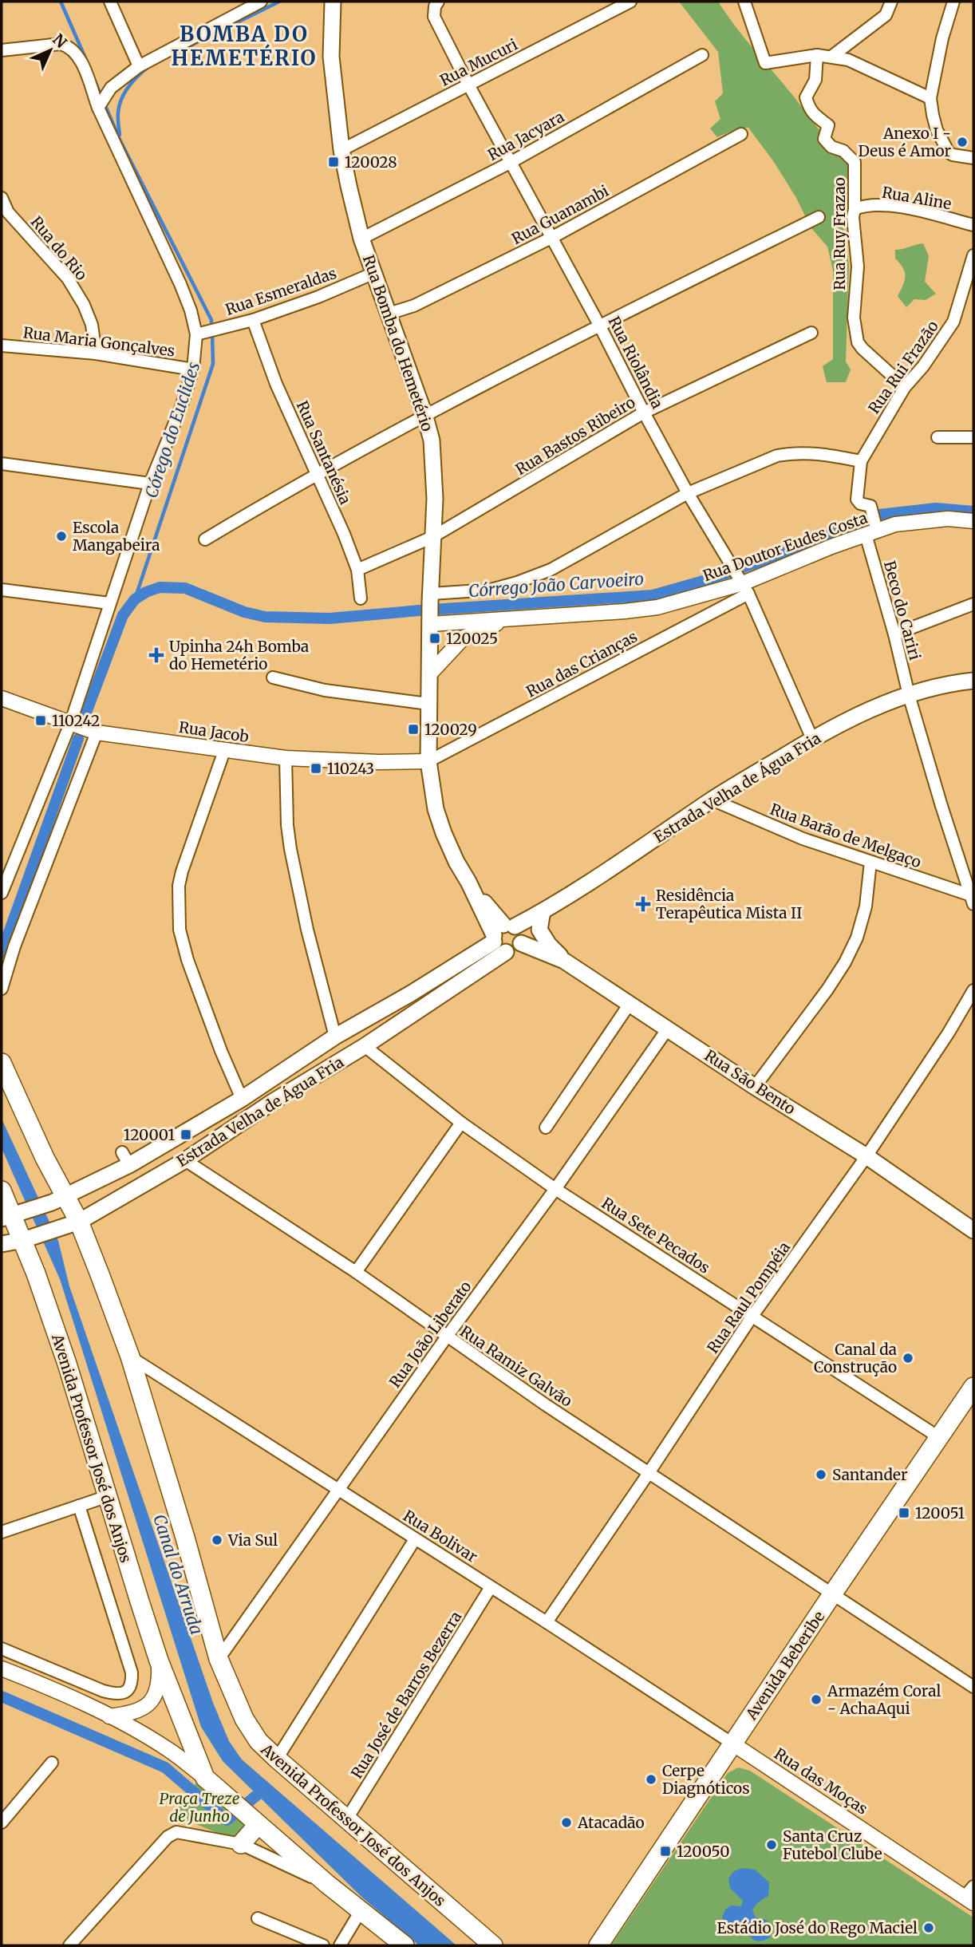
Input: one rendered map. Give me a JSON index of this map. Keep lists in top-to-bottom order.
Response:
{
  "streets": {
    "main road": [
      "Rua Bomba do Hemetério",
      "Estrada Velha de Água Fria",
      "Rua São Bento",
      "Avenida Professor José dos Anjos",
      "Avenida Beberibe"
    ],
    "street": [
      "Rua Mucuri",
      "Rua Jacyara",
      "Rua Aline",
      "Rua Guanambi",
      "Rua Ruy Frazao",
      "Rua do Rio",
      "Rua Esmeraldas",
      "Rua Maria Gonçalves",
      "Rua Riolândia",
      "Rua Rui Frazão",
      "Rua Bastos Ribeiro",
      "Rua Santanésia",
      "Rua Doutor Eudes Costa",
      "Beco do Cariri",
      "Rua das Crianças",
      "Rua Jacob",
      "Rua Barão de Melgaço",
      "Rua Sete Pecados",
      "Rua Raul Pompéia",
      "Rua João Liberato",
      "Rua Ramiz Galvão",
      "Rua Bolivar",
      "Rua José de Barros Bezerra",
      "Rua das Moças"
    ]
  },
  "crossings": [
    ["Rua Mucuri", "Rua Bomba do Hemetério"],
    ["Rua Mucuri", "Rua Riolândia"],
    ["Rua Jacyara", "Rua Bomba do Hemetério"],
    ["Rua Jacyara", "Rua Riolândia"],
    ["Rua Aline", "Rua Ruy Frazao"],
    ["Rua Guanambi", "Rua Bomba do Hemetério"],
    ["Rua Guanambi", "Rua Riolândia"],
    ["Rua Ruy Frazao", "Rua Rui Frazão"],
    ["Rua do Rio", "Rua Maria Gonçalves"],
    ["Rua Esmeraldas", "Rua Bomba do Hemetério"],
    ["Rua Esmeraldas", "Rua Santanésia"],
    ["Rua Bomba do Hemetério", "Rua Bastos Ribeiro"],
    ["Rua Bomba do Hemetério", "Rua Doutor Eudes Costa"],
    ["Rua Bomba do Hemetério", "Rua das Crianças"],
    ["Rua Bomba do Hemetério", "Rua Jacob"],
    ["Rua Bomba do Hemetério", "Estrada Velha de Água Fria"],
    ["Rua Bomba do Hemetério", "Rua São Bento"],
    ["Rua Riolândia", "Rua Bastos Ribeiro"],
    ["Rua Riolândia", "Rua Doutor Eudes Costa"],
    ["Rua Riolândia", "Rua das Crianças"],
    ["Rua Riolândia", "Estrada Velha de Água Fria"],
    ["Rua Rui Frazão", "Beco do Cariri"],
    ["Rua Bastos Ribeiro", "Rua Santanésia"],
    ["Rua Doutor Eudes Costa", "Beco do Cariri"],
    ["Rua Doutor Eudes Costa", "Rua das Crianças"],
    ["Beco do Cariri", "Estrada Velha de Água Fria"],
    ["Rua das Crianças", "Rua Jacob"],
    ["Estrada Velha de Água Fria", "Rua Barão de Melgaço"],
    ["Estrada Velha de Água Fria", "Rua Sete Pecados"],
    ["Estrada Velha de Água Fria", "Rua Ramiz Galvão"],
    ["Estrada Velha de Água Fria", "Avenida Professor José dos Anjos"],
    ["Rua São Bento", "Rua Raul Pompéia"],
    ["Rua São Bento", "Rua João Liberato"],
    ["Rua Sete Pecados", "Rua Raul Pompéia"],
    ["Rua Sete Pecados", "Rua João Liberato"],
    ["Rua Sete Pecados", "Avenida Beberibe"],
    ["Rua Raul Pompéia", "Rua Ramiz Galvão"],
    ["Rua Raul Pompéia", "Rua Bolivar"],
    ["Rua João Liberato", "Rua Ramiz Galvão"],
    ["Rua João Liberato", "Avenida Professor José dos Anjos"],
    ["Rua João Liberato", "Rua Bolivar"],
    ["Rua Ramiz Galvão", "Avenida Beberibe"],
    ["Avenida Professor José dos Anjos", "Rua Bolivar"],
    ["Avenida Professor José dos Anjos", "Rua José de Barros Bezerra"],
    ["Rua Bolivar", "Avenida Beberibe"],
    ["Rua Bolivar", "Rua José de Barros Bezerra"],
    ["Rua Bolivar", "Rua das Moças"],
    ["Avenida Beberibe", "Rua das Moças"]
  ],
  "districts": ["BOMBA DO HEMETÉRIO"],
  "water": ["Córego do Euclides", "Córrego João Carvoeiro", "Canal do Arruda"],
  "parks": ["Praça Treze de Junho"],
  "places": {
    "other": [
      "Anexo I - Deus é Amor",
      "Escola Mangabeira",
      "Canal da Construção",
      "Santander",
      "Via Sul",
      "Armazém Coral - AchaAqui",
      "Cerpe Diagnóticos",
      "Atacadão",
      "Santa Cruz Futebol Clube",
      "Estádio José do Rego Maciel"
    ],
    "transit": [
      "120028",
      "120025",
      "110242",
      "120029",
      "110243",
      "120001",
      "120051",
      "120050"
    ],
    "health": ["Upinha 24h Bomba do Hemetério", "Residência Terapêutica Mista II"]
  },
  "north": "top right"
}
